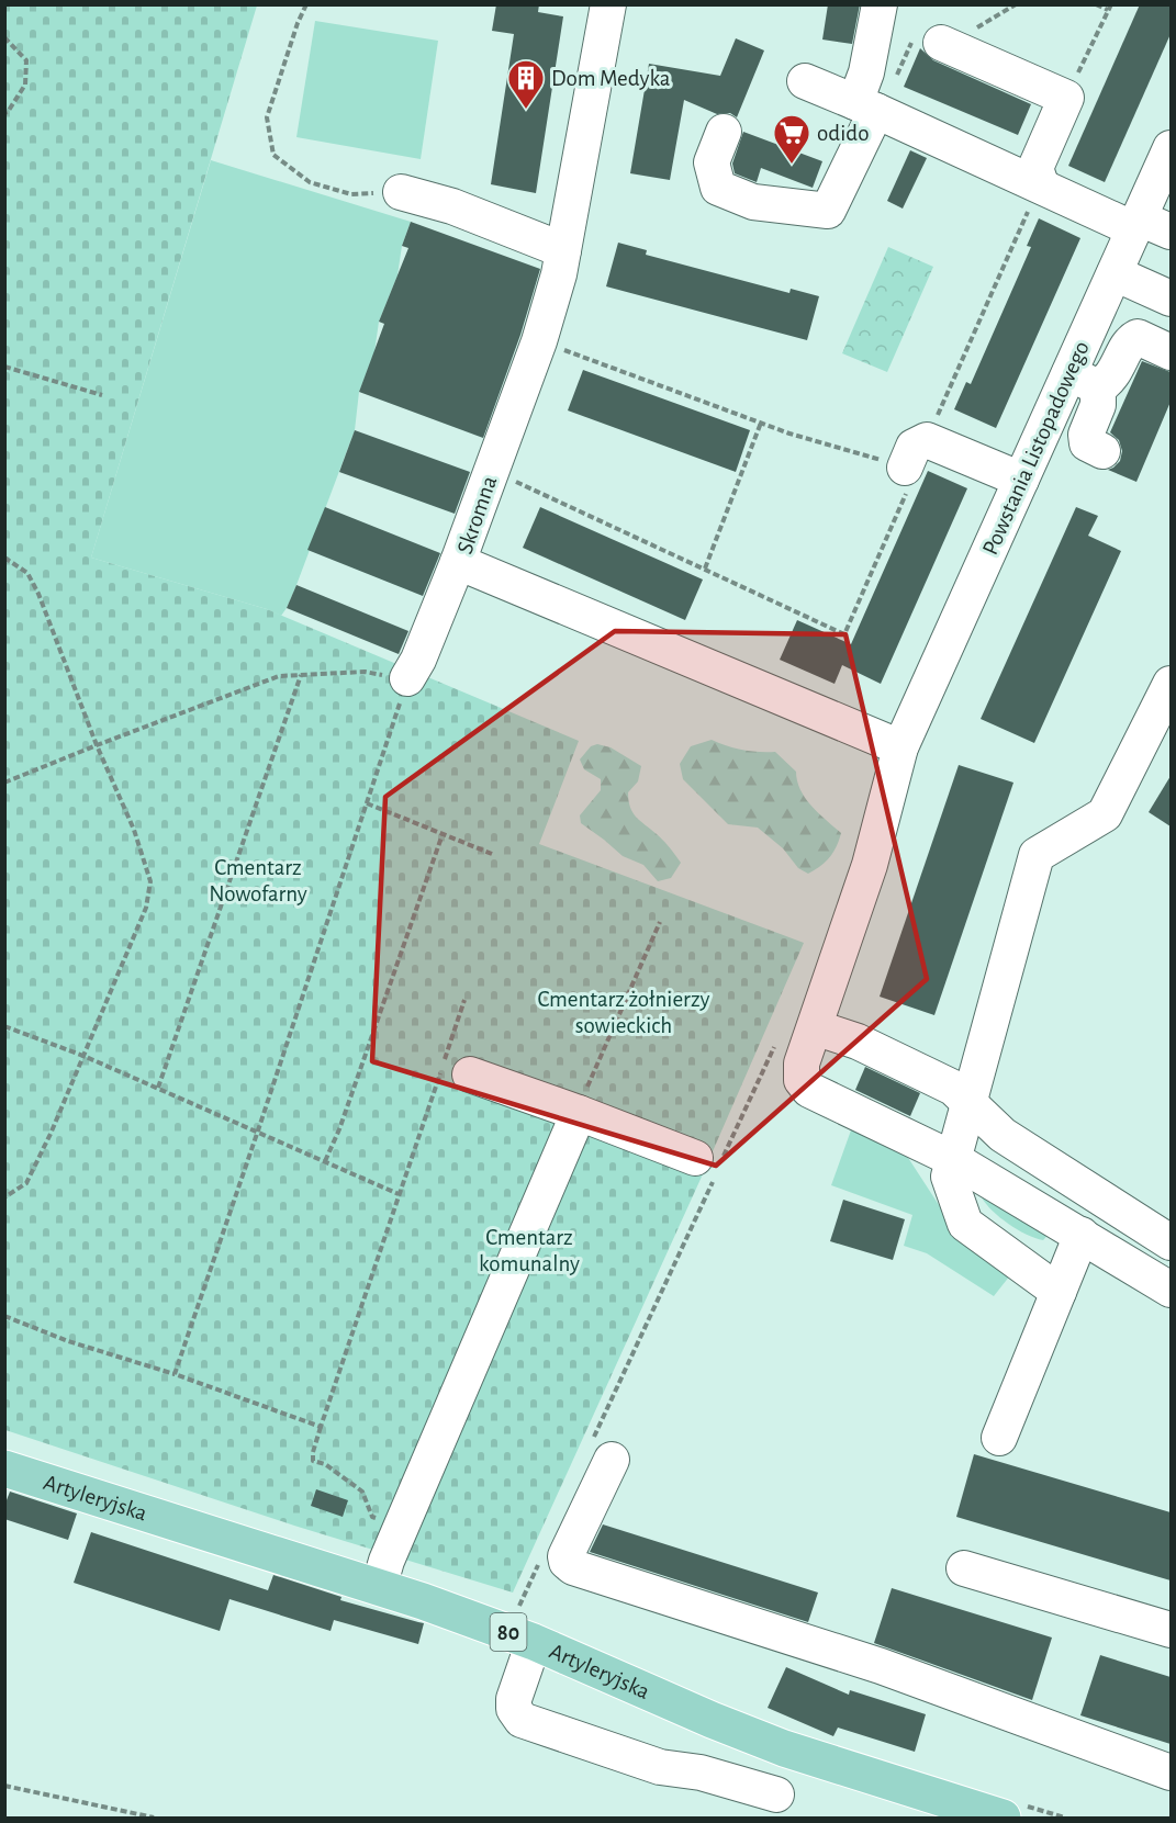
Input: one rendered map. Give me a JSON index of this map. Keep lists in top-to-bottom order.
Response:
{
  "streets": {
    "main road": ["Artyleryjska", "80"],
    "street": ["Powstania Listopadowego", "Skromna"]
  },
  "crossings": [
    ["Powstania Listopadowego", "Skromna"]
  ],
  "parks": ["Cmentarz Nowofarny", "Cmentarz żołnierzy sowieckich", "Cmentarz komunalny"],
  "places": {
    "building": ["Dom Medyka"],
    "supermarket": ["odido"]
  }
}
